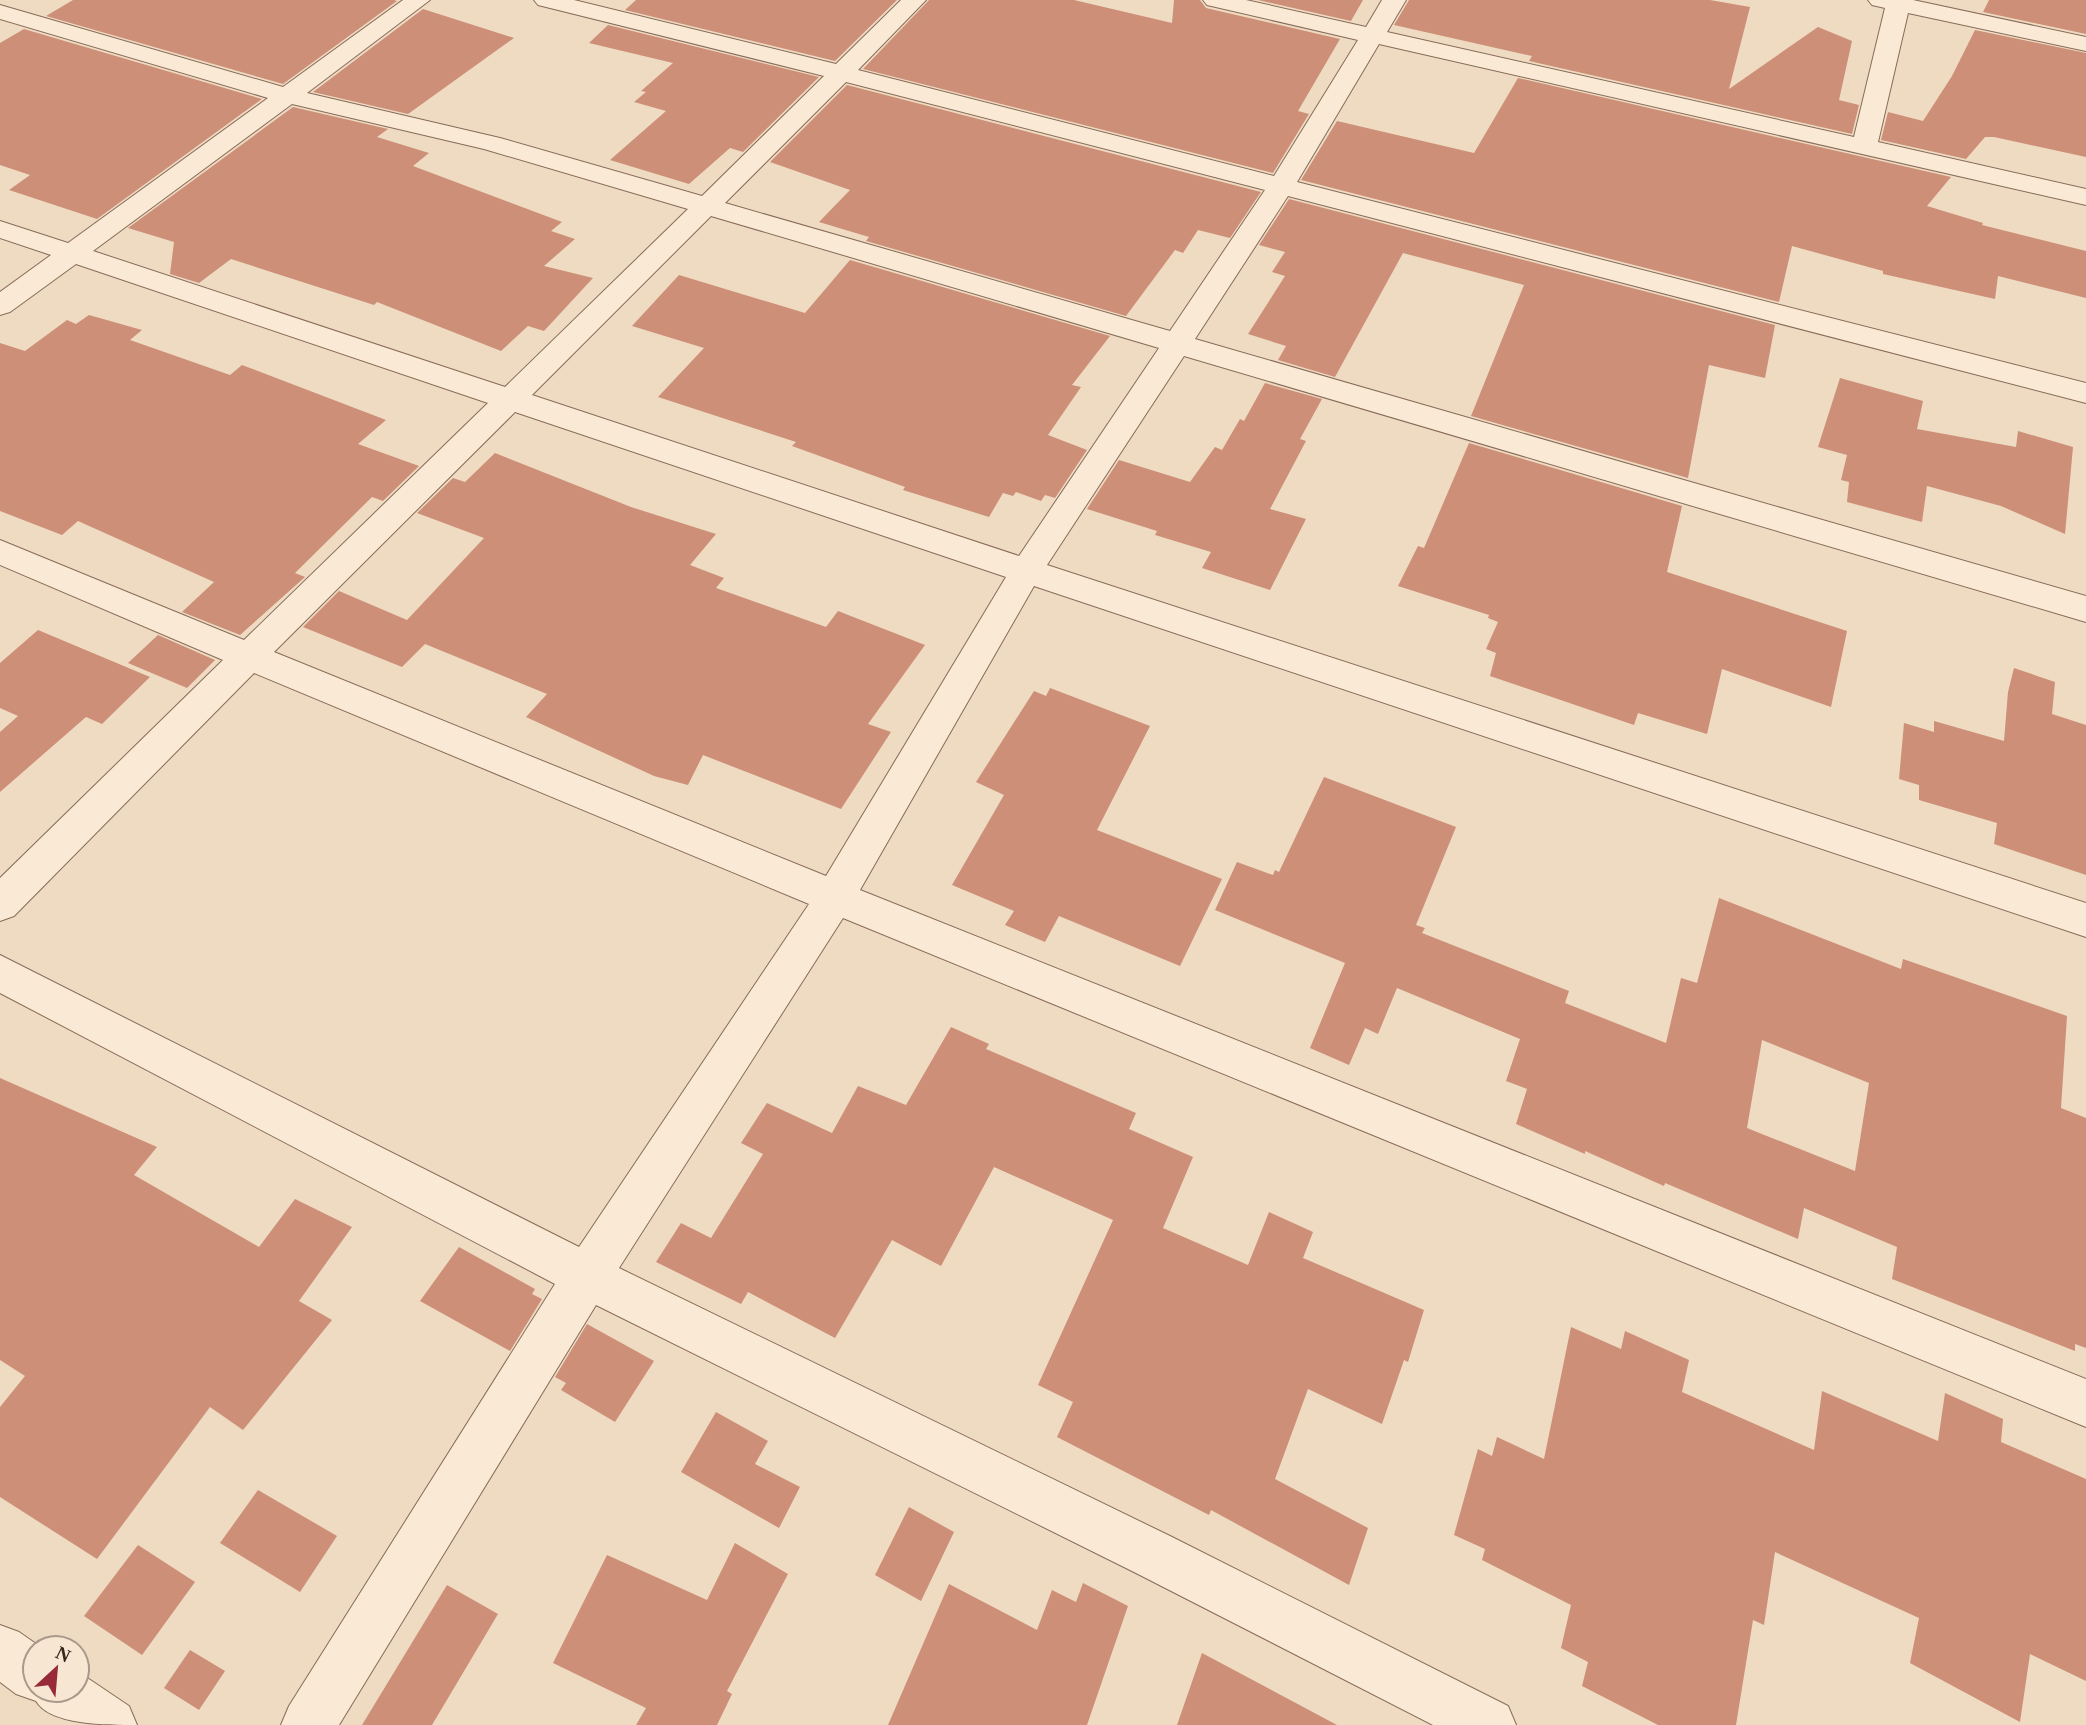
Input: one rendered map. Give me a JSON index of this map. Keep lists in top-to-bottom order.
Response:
{
  "north": "top right"
}
